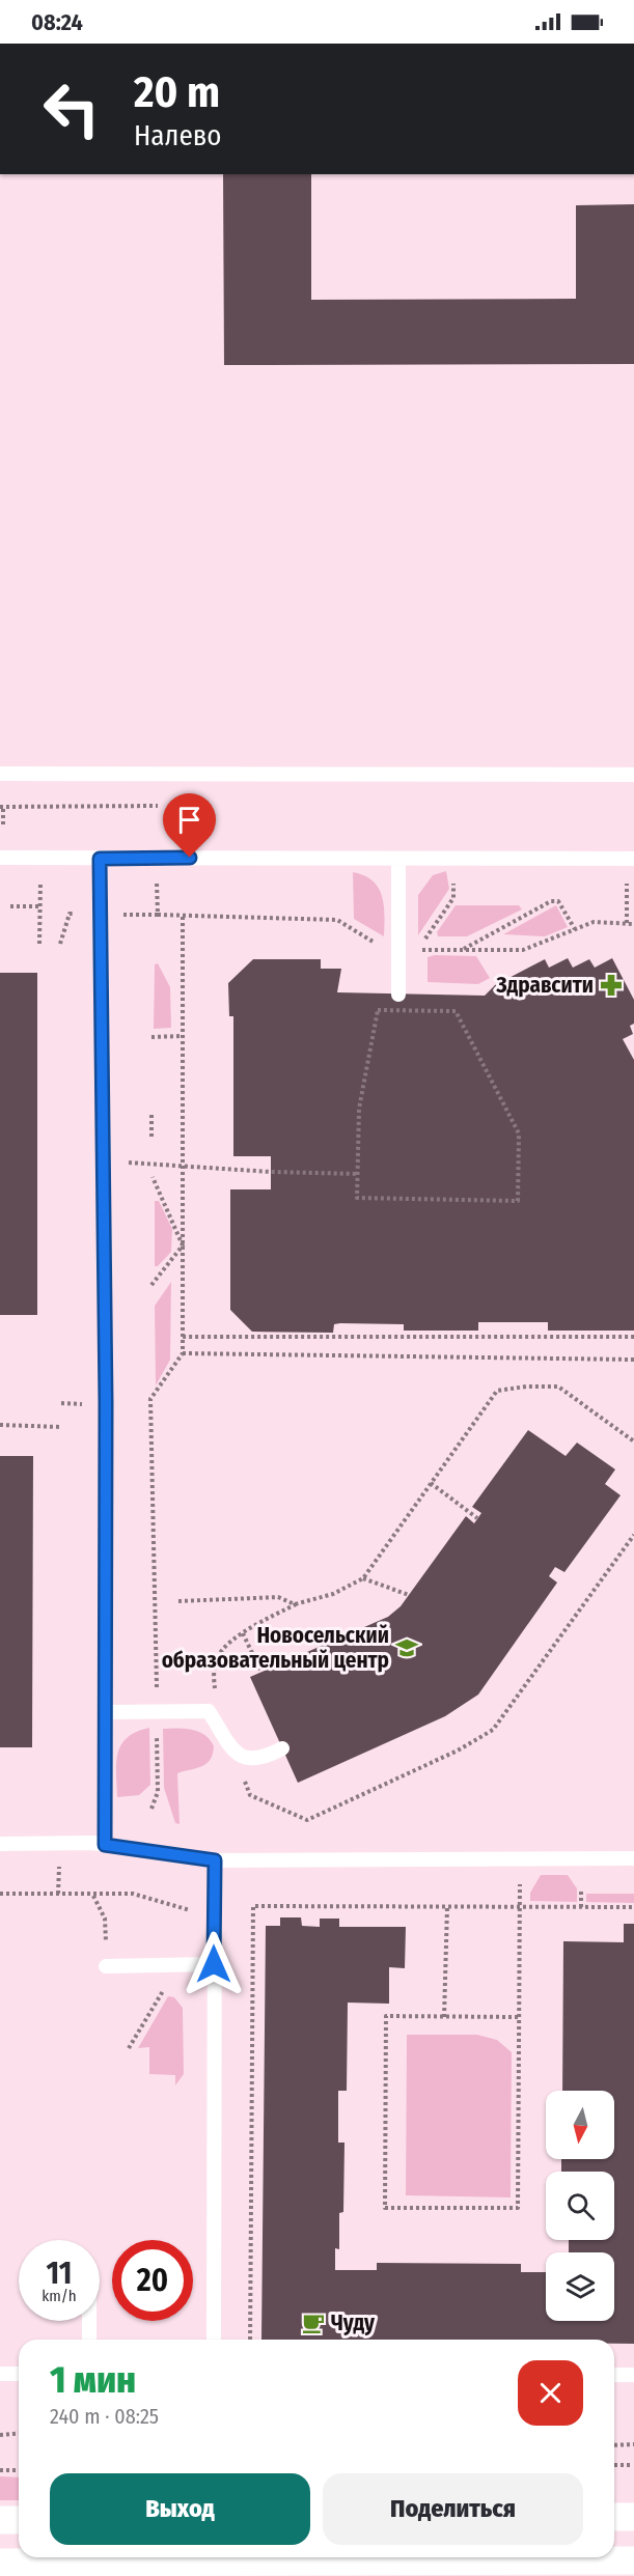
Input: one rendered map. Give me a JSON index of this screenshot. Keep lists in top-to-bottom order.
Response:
{
  "places": {
    "pharmacy": ["Здравсити"],
    "school or university": ["Новосельский образовательный центр"],
    "cafe": ["Чуду"]
  },
  "north": "bottom",
  "page": {
    "status": "08:24",
    "turn": ["20 m", "Налево"],
    "speed": "11 km/h",
    "limit": "20",
    "heading": ["1 мин", "240 m · 08:25"],
    "buttons": ["Выход", "Поделиться"]
  }
}
